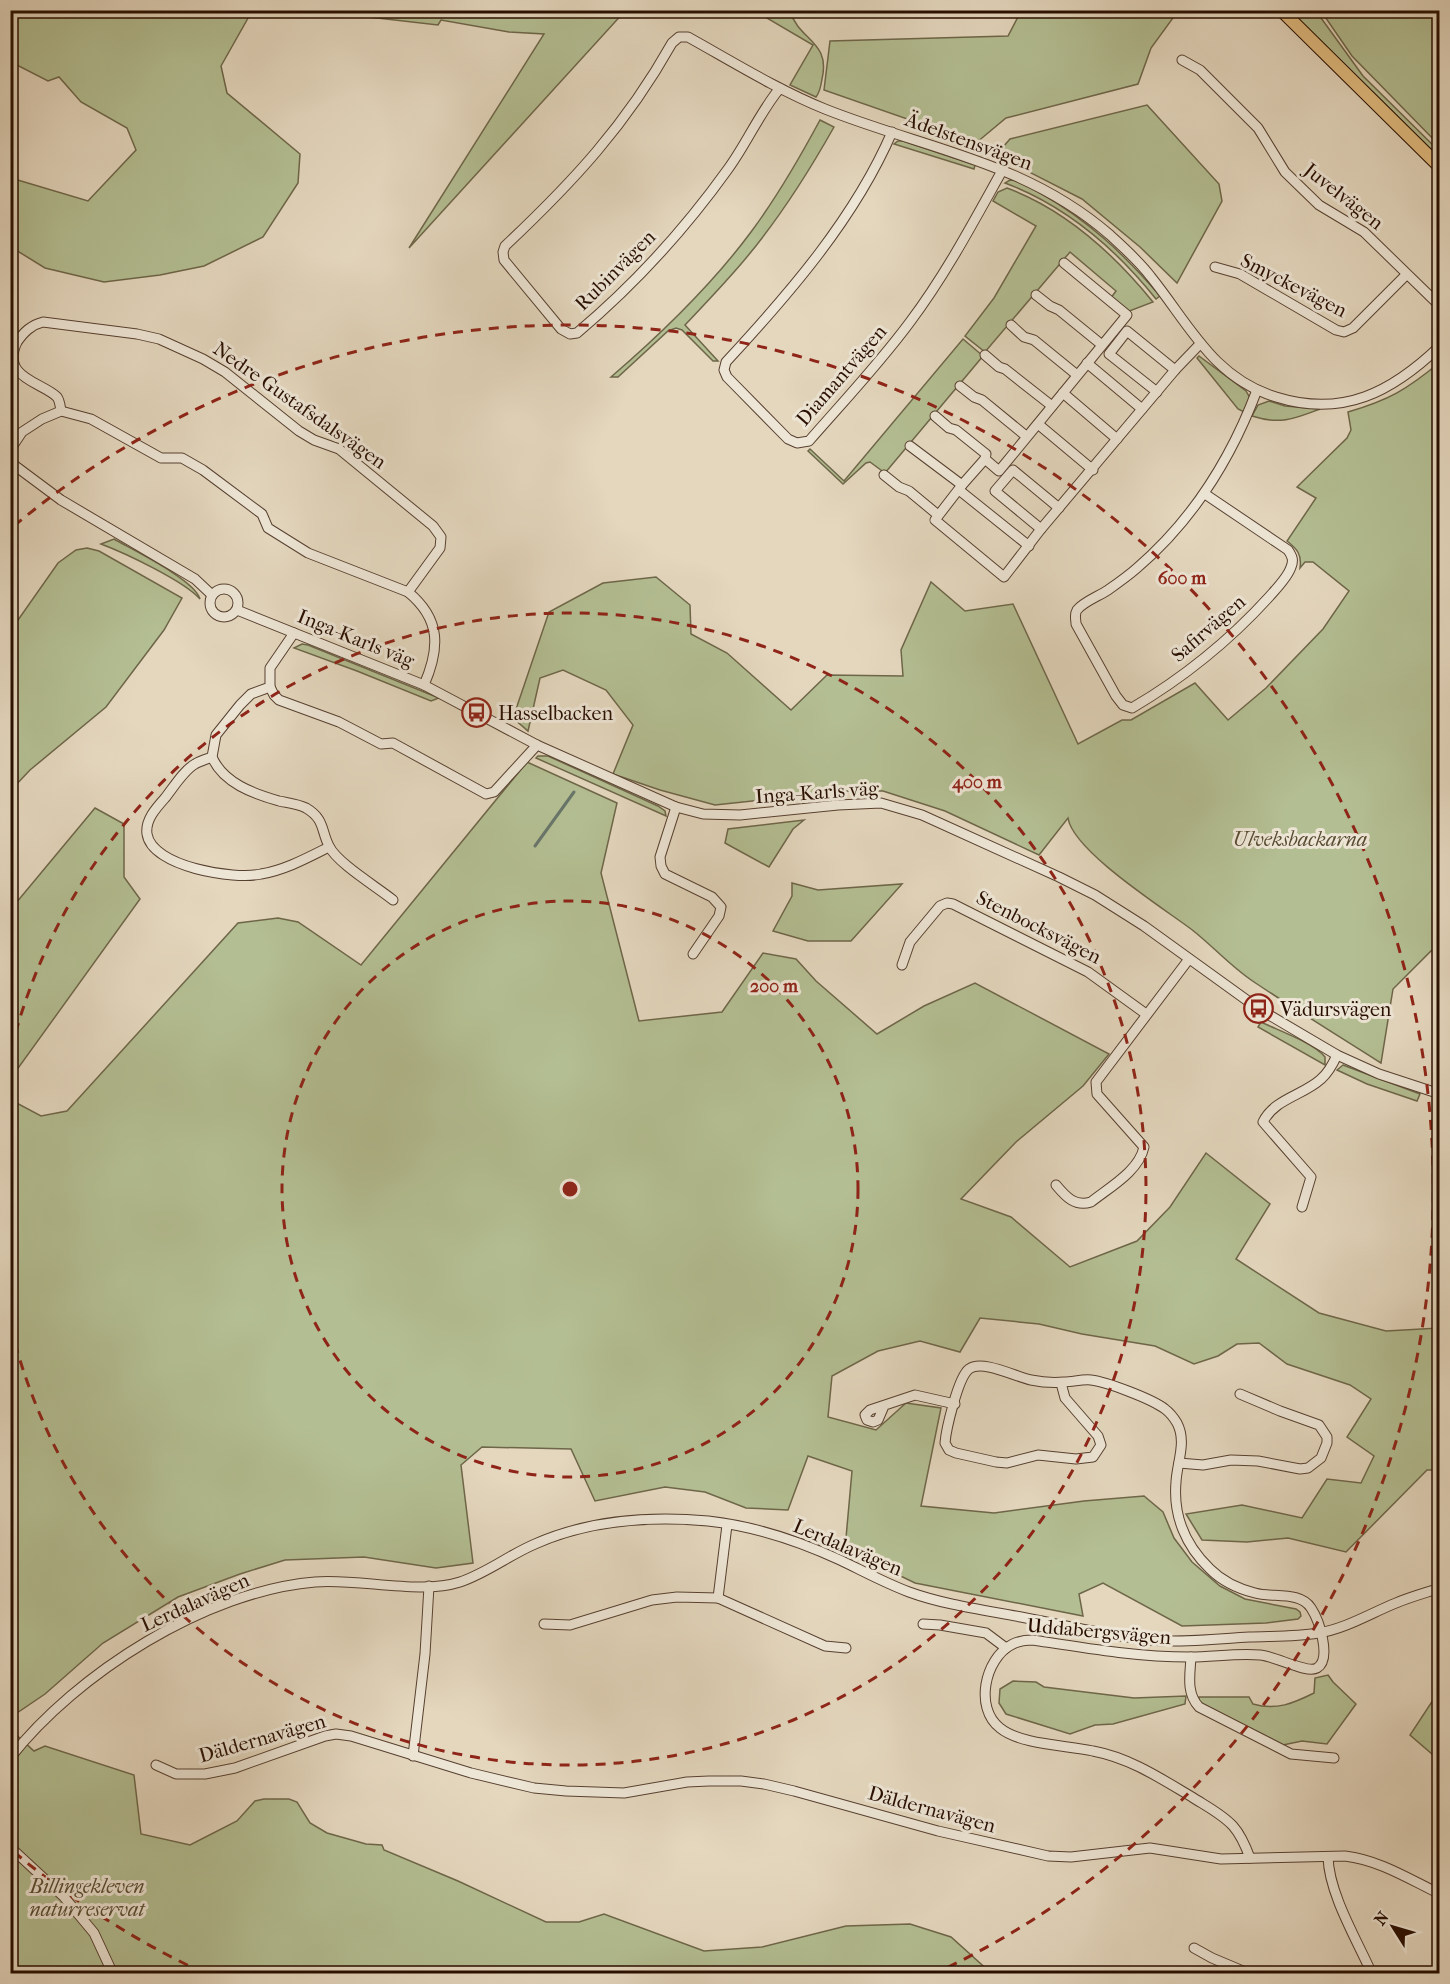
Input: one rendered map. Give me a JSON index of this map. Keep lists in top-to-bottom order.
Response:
{
  "streets": {
    "street": [
      "Ädelstensvägen",
      "Juvelvägen",
      "Rubinvägen",
      "Smyckevägen",
      "Diamantvägen",
      "Nedre Gustafsdalsvägen",
      "Safirvägen",
      "Inga-Karls väg",
      "Stenbocksvägen",
      "Lerdalavägen",
      "Uddabergsvägen",
      "Däldernavägen"
    ]
  },
  "crossings": [
    ["Ädelstensvägen", "Rubinvägen"],
    ["Ädelstensvägen", "Diamantvägen"],
    ["Juvelvägen", "Smyckevägen"],
    ["Lerdalavägen", "Uddabergsvägen"],
    ["Uddabergsvägen", "Däldernavägen"]
  ],
  "parks": ["Ulveksbackarna", "Billingekleven naturreservat"],
  "places": {
    "bus stop": ["Hasselbacken", "Vädursvägen"]
  },
  "north": "top left",
  "rings": ["600 m", "400 m", "200 m"]
}
